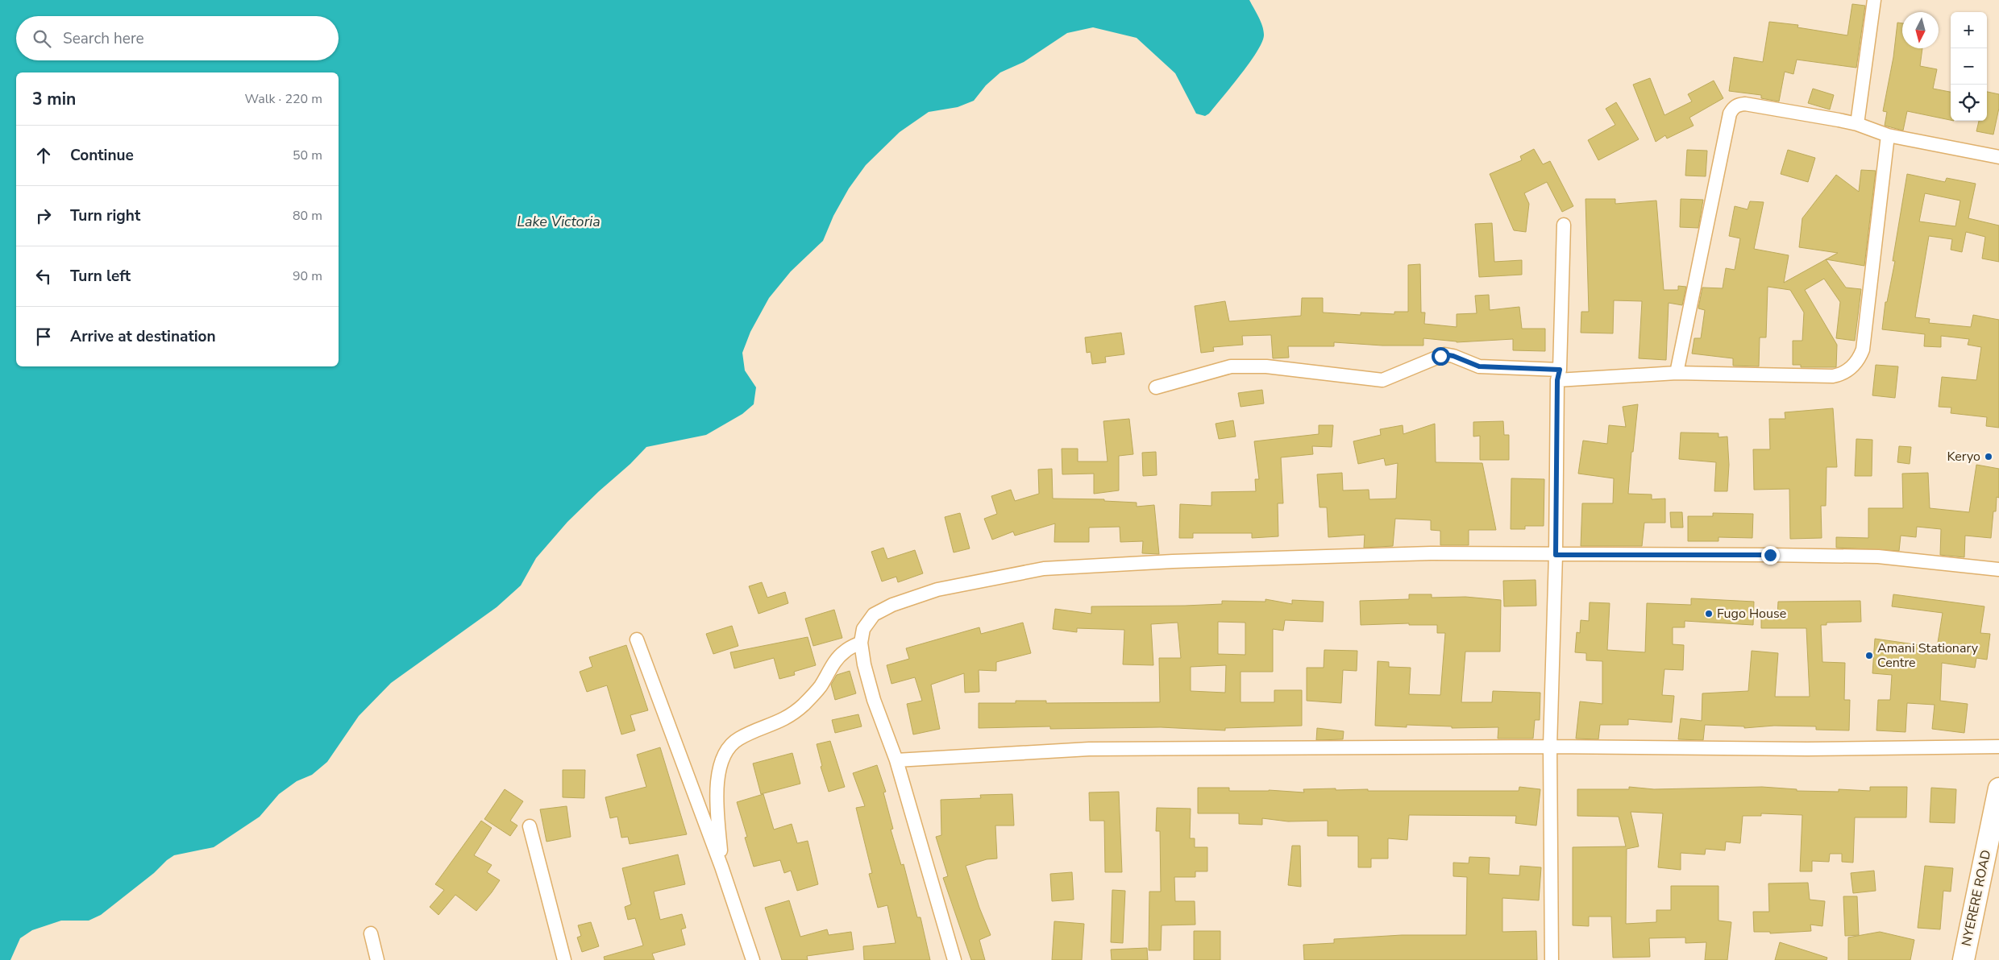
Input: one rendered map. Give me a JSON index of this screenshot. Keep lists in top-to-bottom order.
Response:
{
  "streets": {
    "main road": ["NYERERE ROAD"]
  },
  "water": ["Lake Victoria"],
  "places": ["Keryo", "Fugo House", "Amani Stationary Centre"],
  "north": "bottom",
  "page": {
    "map_buttons": ["+", "−"],
    "search": "Search here",
    "heading": ["3 min", "Walk · 220 m"],
    "list": [
      ["Continue", "50 m"],
      ["Turn right", "80 m"],
      ["Turn left", "90 m"],
      "Arrive at destination"
    ]
  }
}
